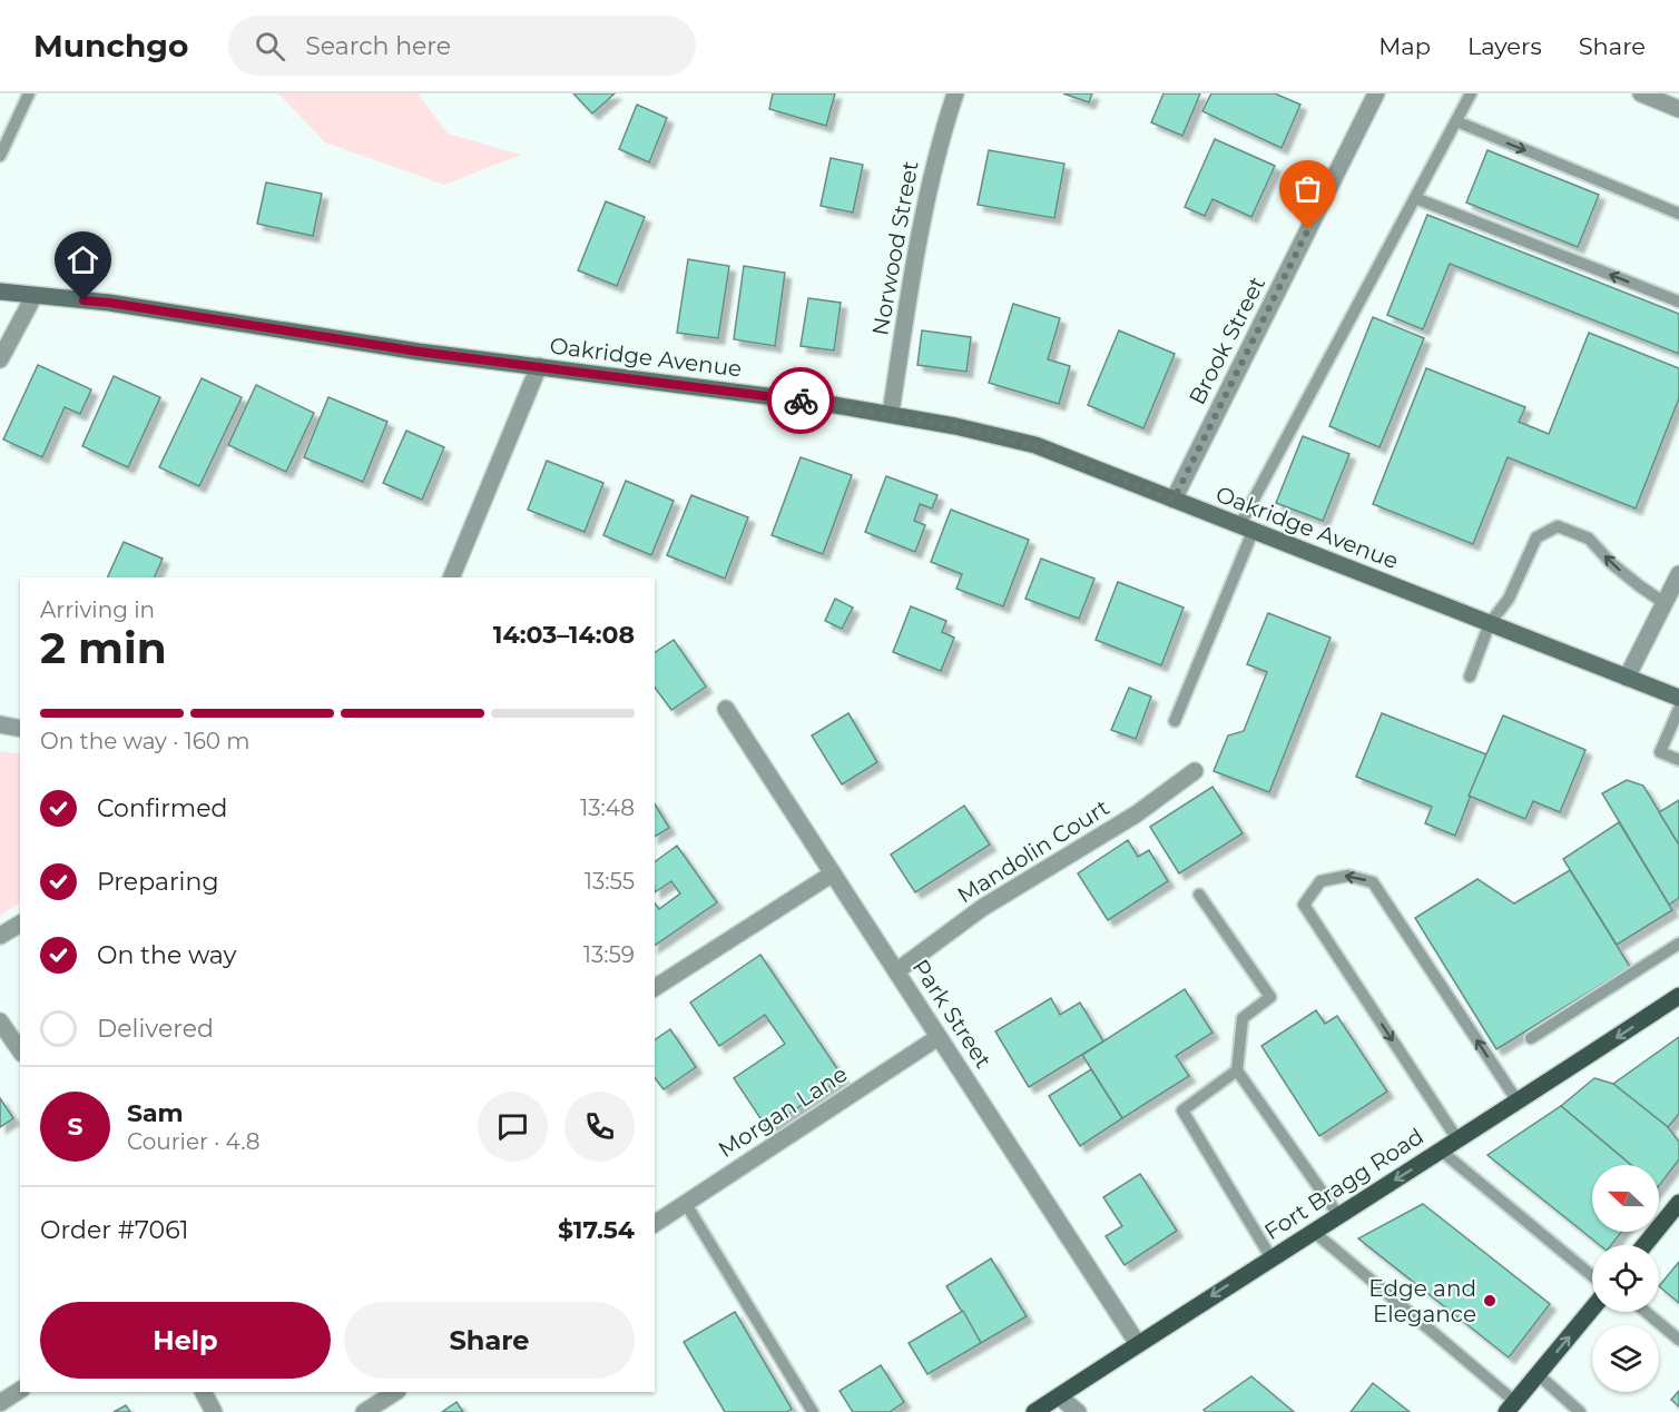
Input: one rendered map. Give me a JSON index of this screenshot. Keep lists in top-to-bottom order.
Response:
{
  "streets": {
    "main road": ["Fort Bragg Road"],
    "street": [
      "Norwood Street",
      "Brook Street",
      "Oakridge Avenue",
      "Mandolin Court",
      "Park Street",
      "Morgan Lane"
    ]
  },
  "crossings": [
    ["Norwood Street", "Oakridge Avenue"],
    ["Brook Street", "Oakridge Avenue"],
    ["Mandolin Court", "Park Street"],
    ["Park Street", "Morgan Lane"],
    ["Park Street", "Fort Bragg Road"]
  ],
  "one_way": ["Fort Bragg Road"],
  "places": ["Edge and Elegance"],
  "north": "left",
  "page": {
    "header": "Munchgo",
    "search": "Search here",
    "nav": ["Map", "Layers", "Share"],
    "heading": ["2 min", "Arriving in", "14:03–14:08"],
    "panel": [
      "Sam",
      "Courier · 4.8",
      "Order #7061",
      "$17.54"
    ],
    "bar": "On the way · 160 m",
    "list": [
      ["Confirmed", "13:48"],
      ["Preparing", "13:55"],
      ["On the way", "13:59"],
      "Delivered"
    ],
    "round": "S",
    "buttons": ["Help", "Share"]
  }
}
